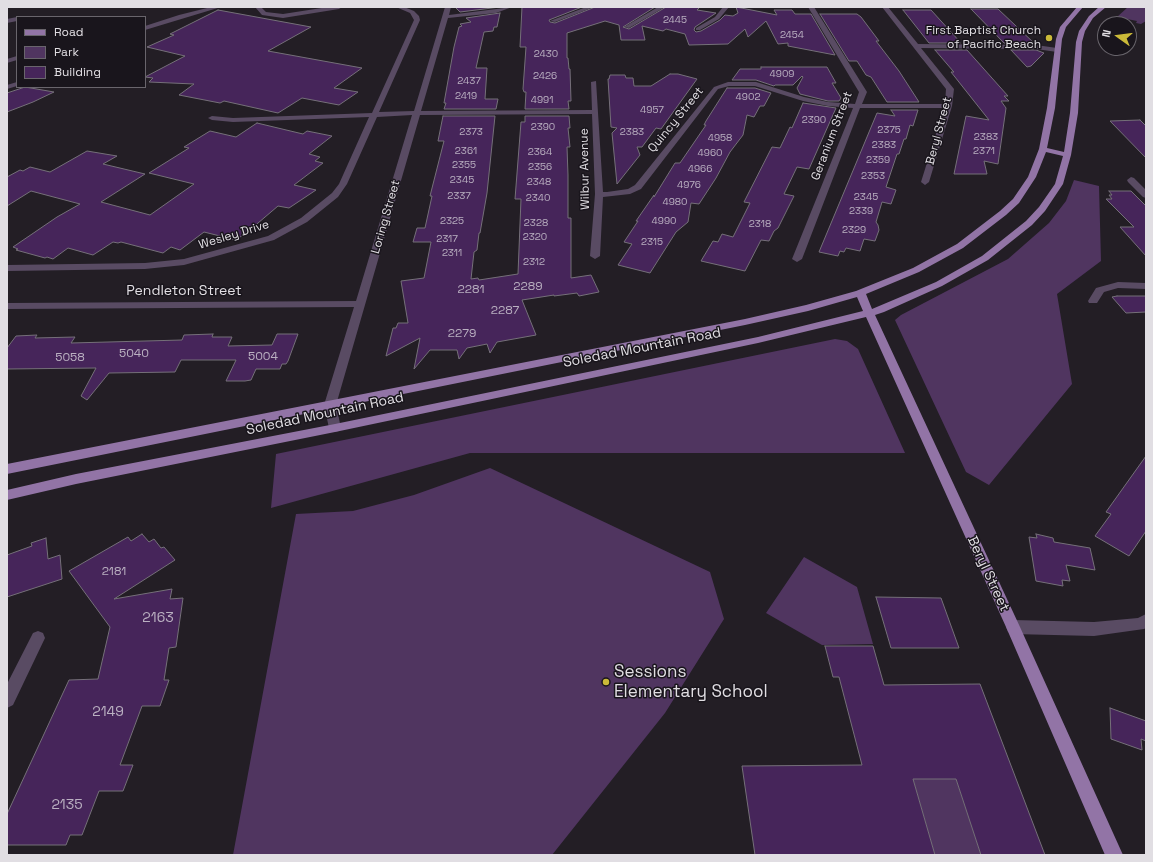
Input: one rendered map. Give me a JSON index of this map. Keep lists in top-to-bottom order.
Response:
{
  "streets": {
    "main road": ["Beryl Street", "Soledad Mountain Road"],
    "street": [
      "Quincy Street",
      "Geranium Street",
      "Wilbur Avenue",
      "Loring Street",
      "Wesley Drive",
      "Pendleton Street"
    ]
  },
  "crossings": [
    ["Quincy Street", "Beryl Street"],
    ["Quincy Street", "Geranium Street"],
    ["Quincy Street", "Wilbur Avenue"],
    ["Beryl Street", "Soledad Mountain Road"],
    ["Loring Street", "Pendleton Street"],
    ["Loring Street", "Soledad Mountain Road"]
  ],
  "places": ["First Baptist Church of Pacific Beach", "Sessions Elementary School"],
  "house_numbers": [
    "2445",
    "2454",
    "2430",
    "4909",
    "2426",
    "2437",
    "2419",
    "4902",
    "4991",
    "4957",
    "2390",
    "2390",
    "2375",
    "2373",
    "2383",
    "2383",
    "4958",
    "2383",
    "2361",
    "2371",
    "2364",
    "4960",
    "2359",
    "2355",
    "2356",
    "4966",
    "2353",
    "2345",
    "2348",
    "4976",
    "2337",
    "2345",
    "2340",
    "4980",
    "2339",
    "2325",
    "4990",
    "2328",
    "2318",
    "2329",
    "2320",
    "2317",
    "2315",
    "2311",
    "2312",
    "2289",
    "2281",
    "2287",
    "2279",
    "5040",
    "5004",
    "5058",
    "2181",
    "2163",
    "2149",
    "2135"
  ],
  "legend": ["Road", "Park", "Building"],
  "north": "left"
}
